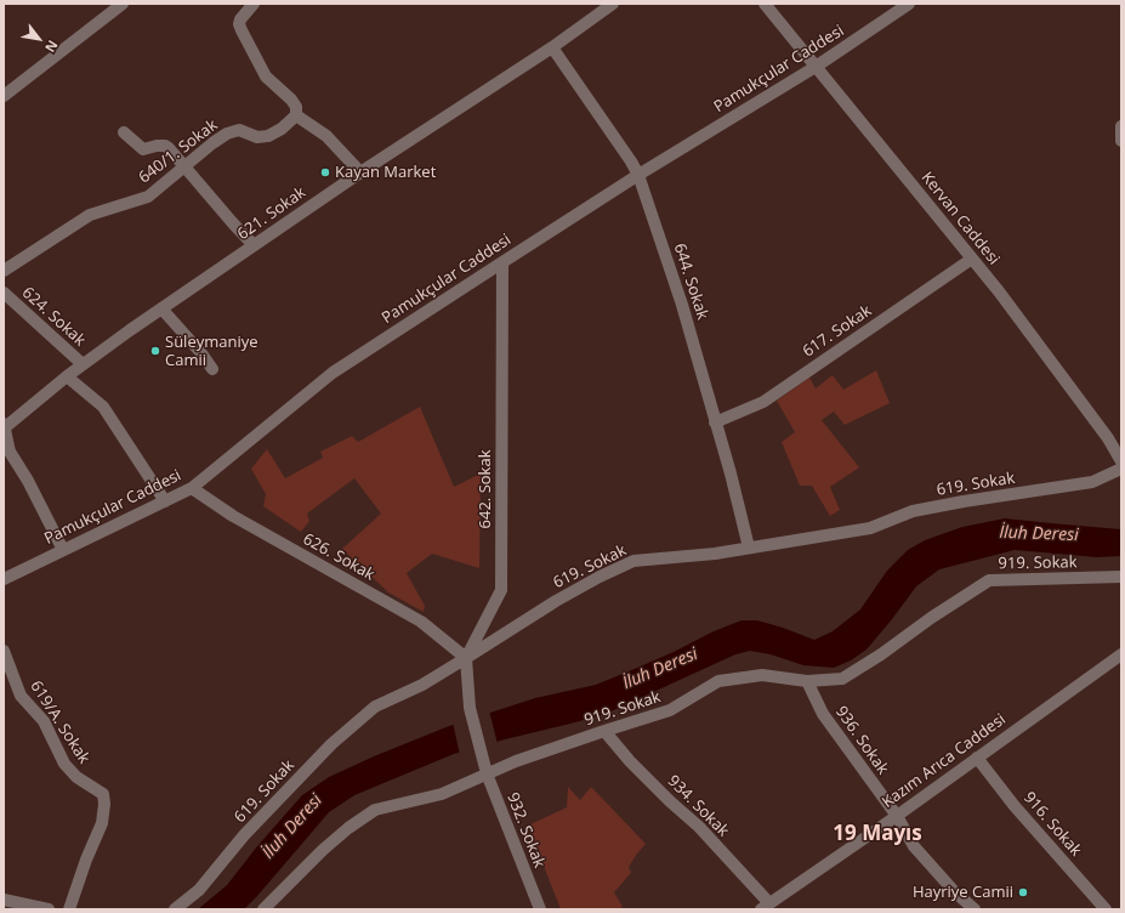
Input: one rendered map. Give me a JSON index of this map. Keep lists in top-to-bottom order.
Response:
{
  "streets": {
    "street": [
      "Pamukçular Caddesi",
      "640/1. Sokak",
      "621. Sokak",
      "Kervan Caddesi",
      "644. Sokak",
      "624. Sokak",
      "617. Sokak",
      "619. Sokak",
      "642. Sokak",
      "626. Sokak",
      "919. Sokak",
      "619/A. Sokak",
      "936. Sokak",
      "Kazım Arıca Caddesi",
      "934. Sokak",
      "916. Sokak",
      "932. Sokak"
    ]
  },
  "crossings": [
    ["Pamukçular Caddesi", "Kervan Caddesi"],
    ["Pamukçular Caddesi", "644. Sokak"],
    ["Pamukçular Caddesi", "642. Sokak"],
    ["Pamukçular Caddesi", "626. Sokak"],
    ["621. Sokak", "644. Sokak"],
    ["621. Sokak", "624. Sokak"],
    ["Kervan Caddesi", "617. Sokak"],
    ["644. Sokak", "617. Sokak"],
    ["644. Sokak", "619. Sokak"],
    ["619. Sokak", "642. Sokak"],
    ["619. Sokak", "626. Sokak"],
    ["619. Sokak", "932. Sokak"],
    ["642. Sokak", "626. Sokak"],
    ["642. Sokak", "932. Sokak"],
    ["626. Sokak", "932. Sokak"],
    ["919. Sokak", "936. Sokak"],
    ["919. Sokak", "934. Sokak"],
    ["919. Sokak", "932. Sokak"],
    ["936. Sokak", "Kazım Arıca Caddesi"],
    ["Kazım Arıca Caddesi", "934. Sokak"],
    ["Kazım Arıca Caddesi", "916. Sokak"]
  ],
  "districts": ["19 Mayıs"],
  "water": ["İluh Deresi"],
  "places": ["Kayan Market", "Süleymaniye Camii", "Hayriye Camii"],
  "north": "bottom right"
}
